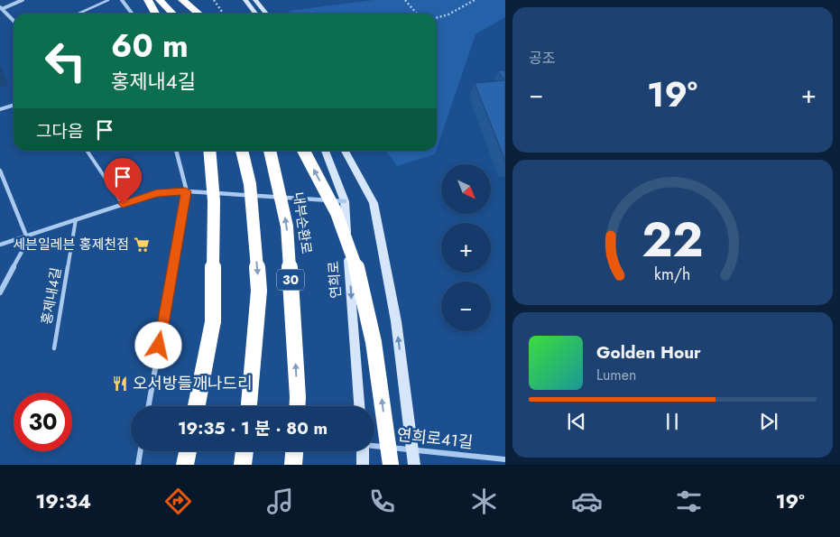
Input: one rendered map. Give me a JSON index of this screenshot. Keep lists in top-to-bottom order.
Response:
{
  "streets": {
    "highway": ["내부순환로", "30"],
    "main road": ["연희로"],
    "street": ["연희로41길"],
    "lane": ["홍제내4길"]
  },
  "places": {
    "supermarket": ["세븐일레븐 홍제천점"],
    "restaurant": ["오서방들깨나드리"]
  },
  "north": "bottom right",
  "page": {
    "tile": "공조",
    "turn": ["60 m", "홍제내4길"],
    "heat": ["−", "19°", "+"],
    "then": "그다음",
    "map_buttons": ["+", "−"],
    "song": ["Golden Hour", "Lumen"],
    "limit": "30",
    "trip": "19:35 · 1 분 · 80 m",
    "tabs": ["19:34", "19°"],
    "gauge": ["22", "km/h"]
  }
}
